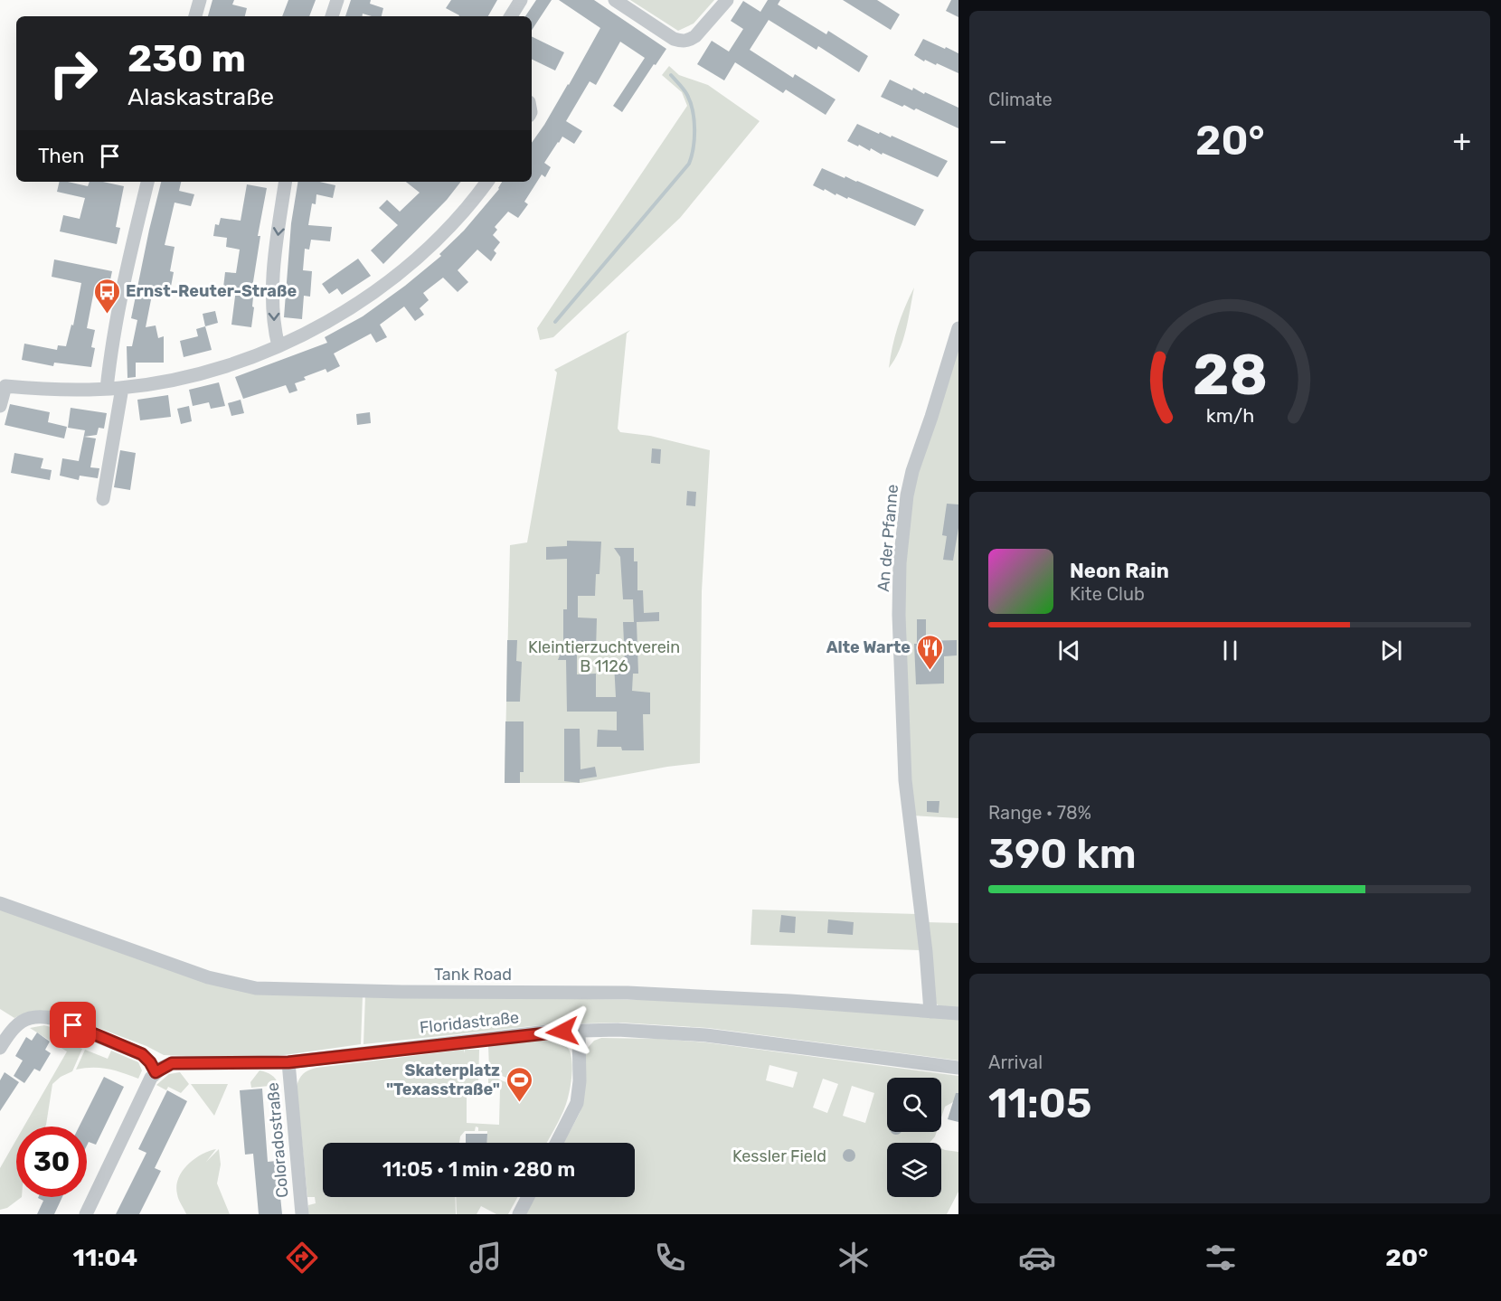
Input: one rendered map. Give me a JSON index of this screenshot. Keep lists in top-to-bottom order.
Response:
{
  "streets": {
    "street": [
      "An der Pfanne",
      "Tank Road",
      "Floridastraße",
      "Coloradostraße"
    ]
  },
  "crossings": [
    ["An der Pfanne", "Tank Road"],
    ["Floridastraße", "Coloradostraße"]
  ],
  "parks": ["Kleintierzuchtverein B 1126", "Kessler Field"],
  "places": {
    "bus stop": ["Ernst-Reuter-Straße"],
    "restaurant": ["Alte Warte"],
    "sports": ["Skaterplatz \"Texasstraße\""]
  },
  "page": {
    "tile": [
      "Climate",
      ["Range · 78%", "390 km"],
      ["Arrival", "11:05"]
    ],
    "turn": ["230 m", "Alaskastraße"],
    "heat": ["−", "20°", "+"],
    "then": "Then",
    "song": ["Neon Rain", "Kite Club"],
    "limit": "30",
    "trip": "11:05 · 1 min · 280 m",
    "tabs": ["11:04", "20°"],
    "gauge": ["28", "km/h"]
  }
}
